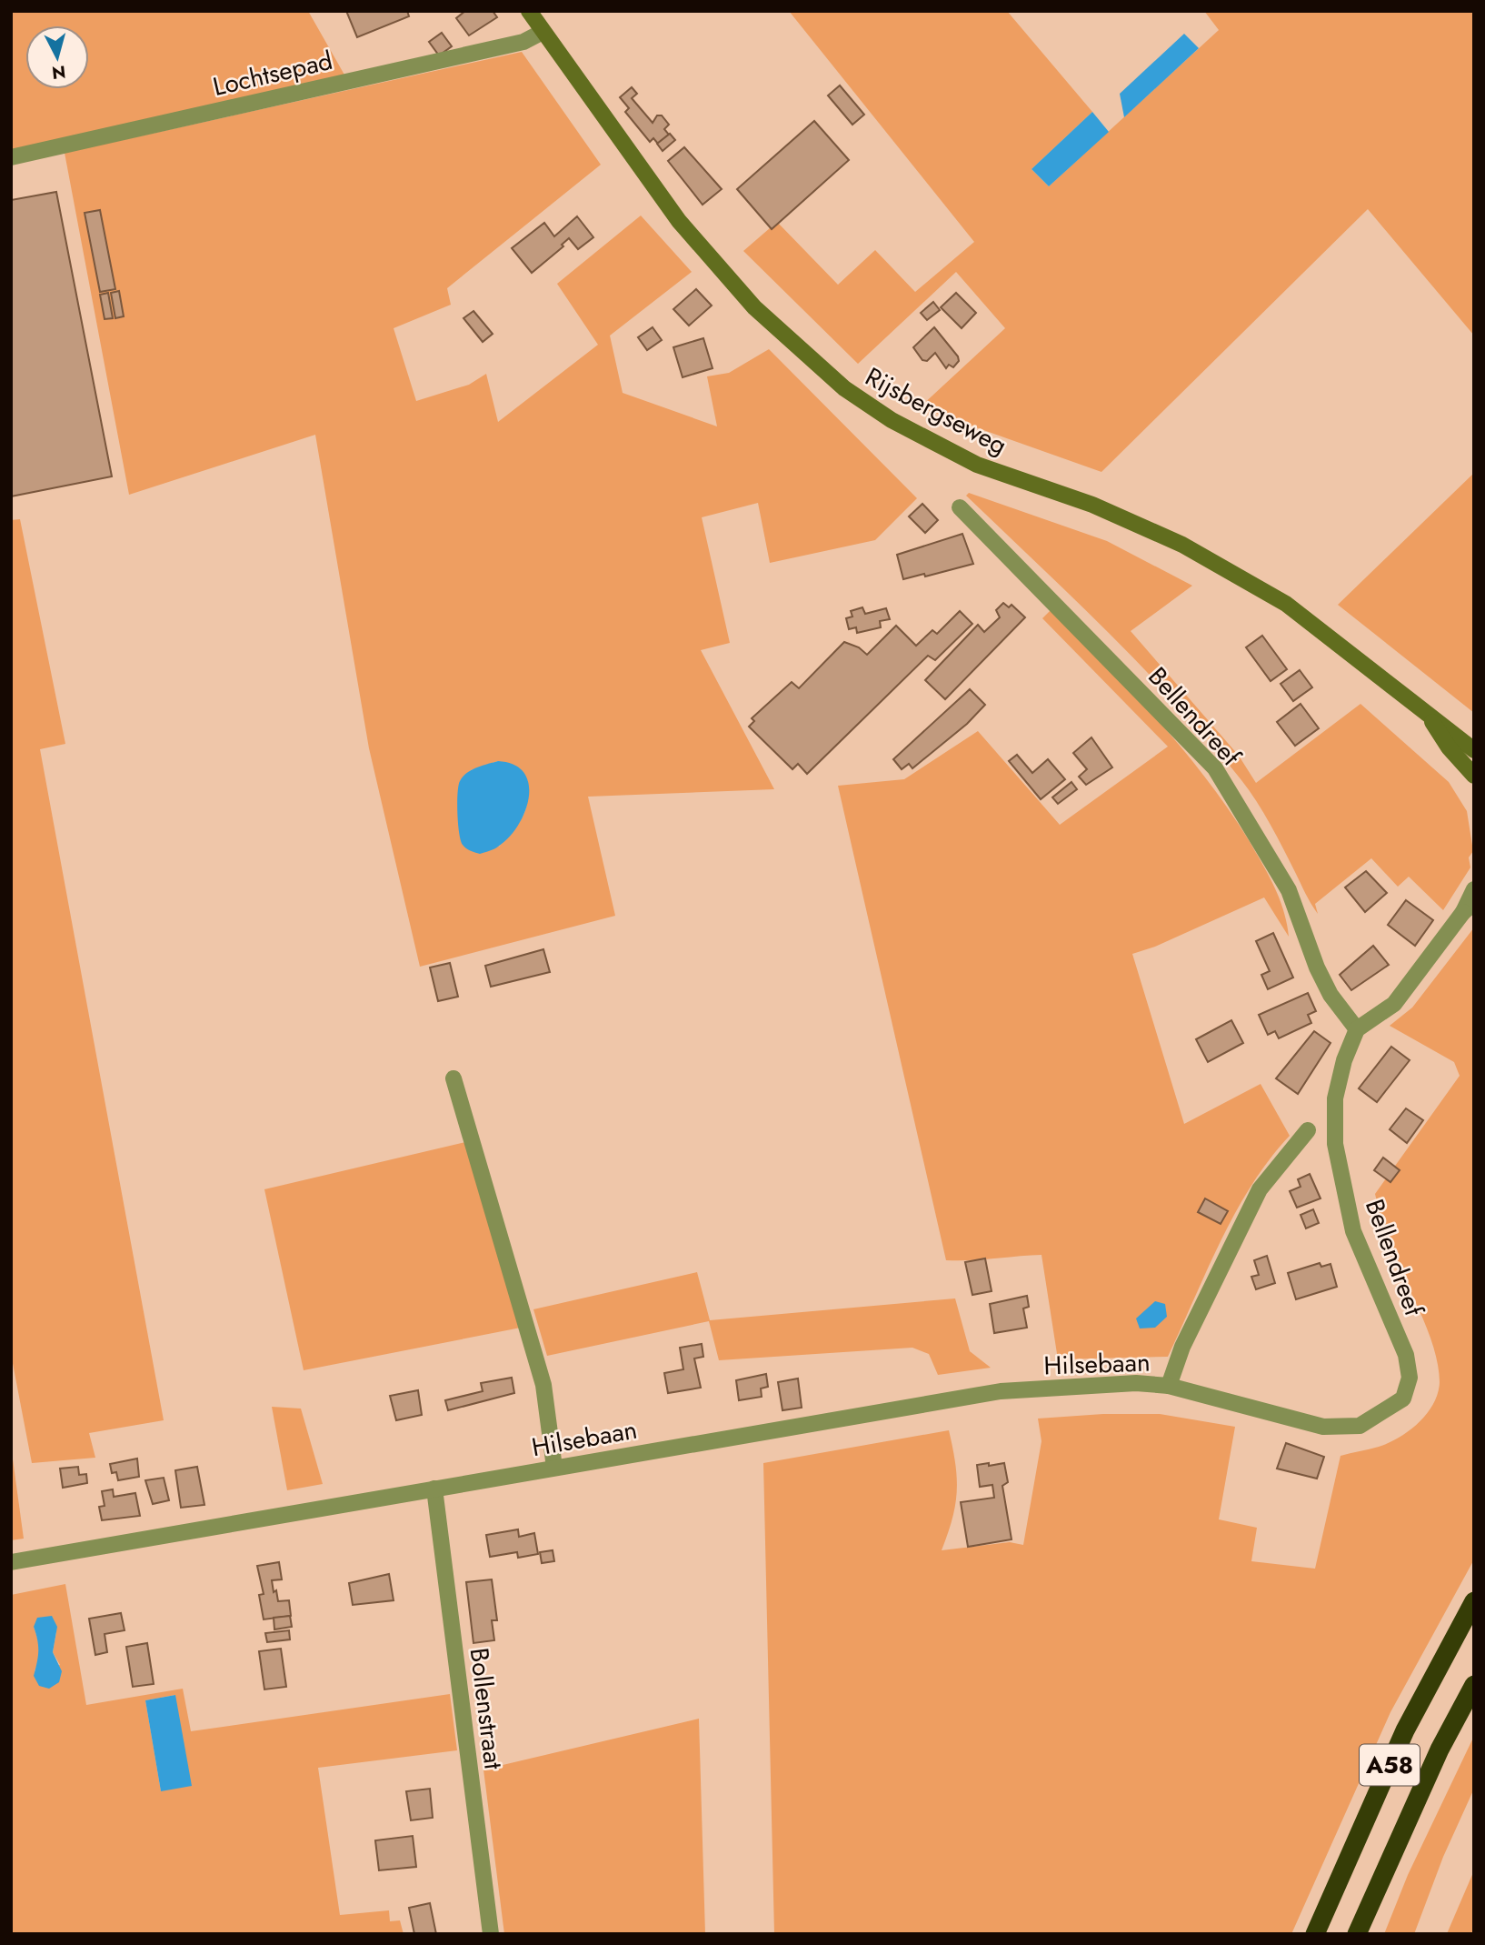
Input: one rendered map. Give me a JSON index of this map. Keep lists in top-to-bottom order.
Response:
{
  "streets": {
    "highway": ["A58"],
    "main road": ["Rijsbergseweg"],
    "street": [
      "Lochtsepad",
      "Bellendreef",
      "Hilsebaan",
      "Bollenstraat"
    ]
  },
  "crossings": [
    ["Lochtsepad", "Rijsbergseweg"],
    ["Bellendreef", "Hilsebaan"],
    ["Hilsebaan", "Bollenstraat"]
  ],
  "north": "bottom"
}
